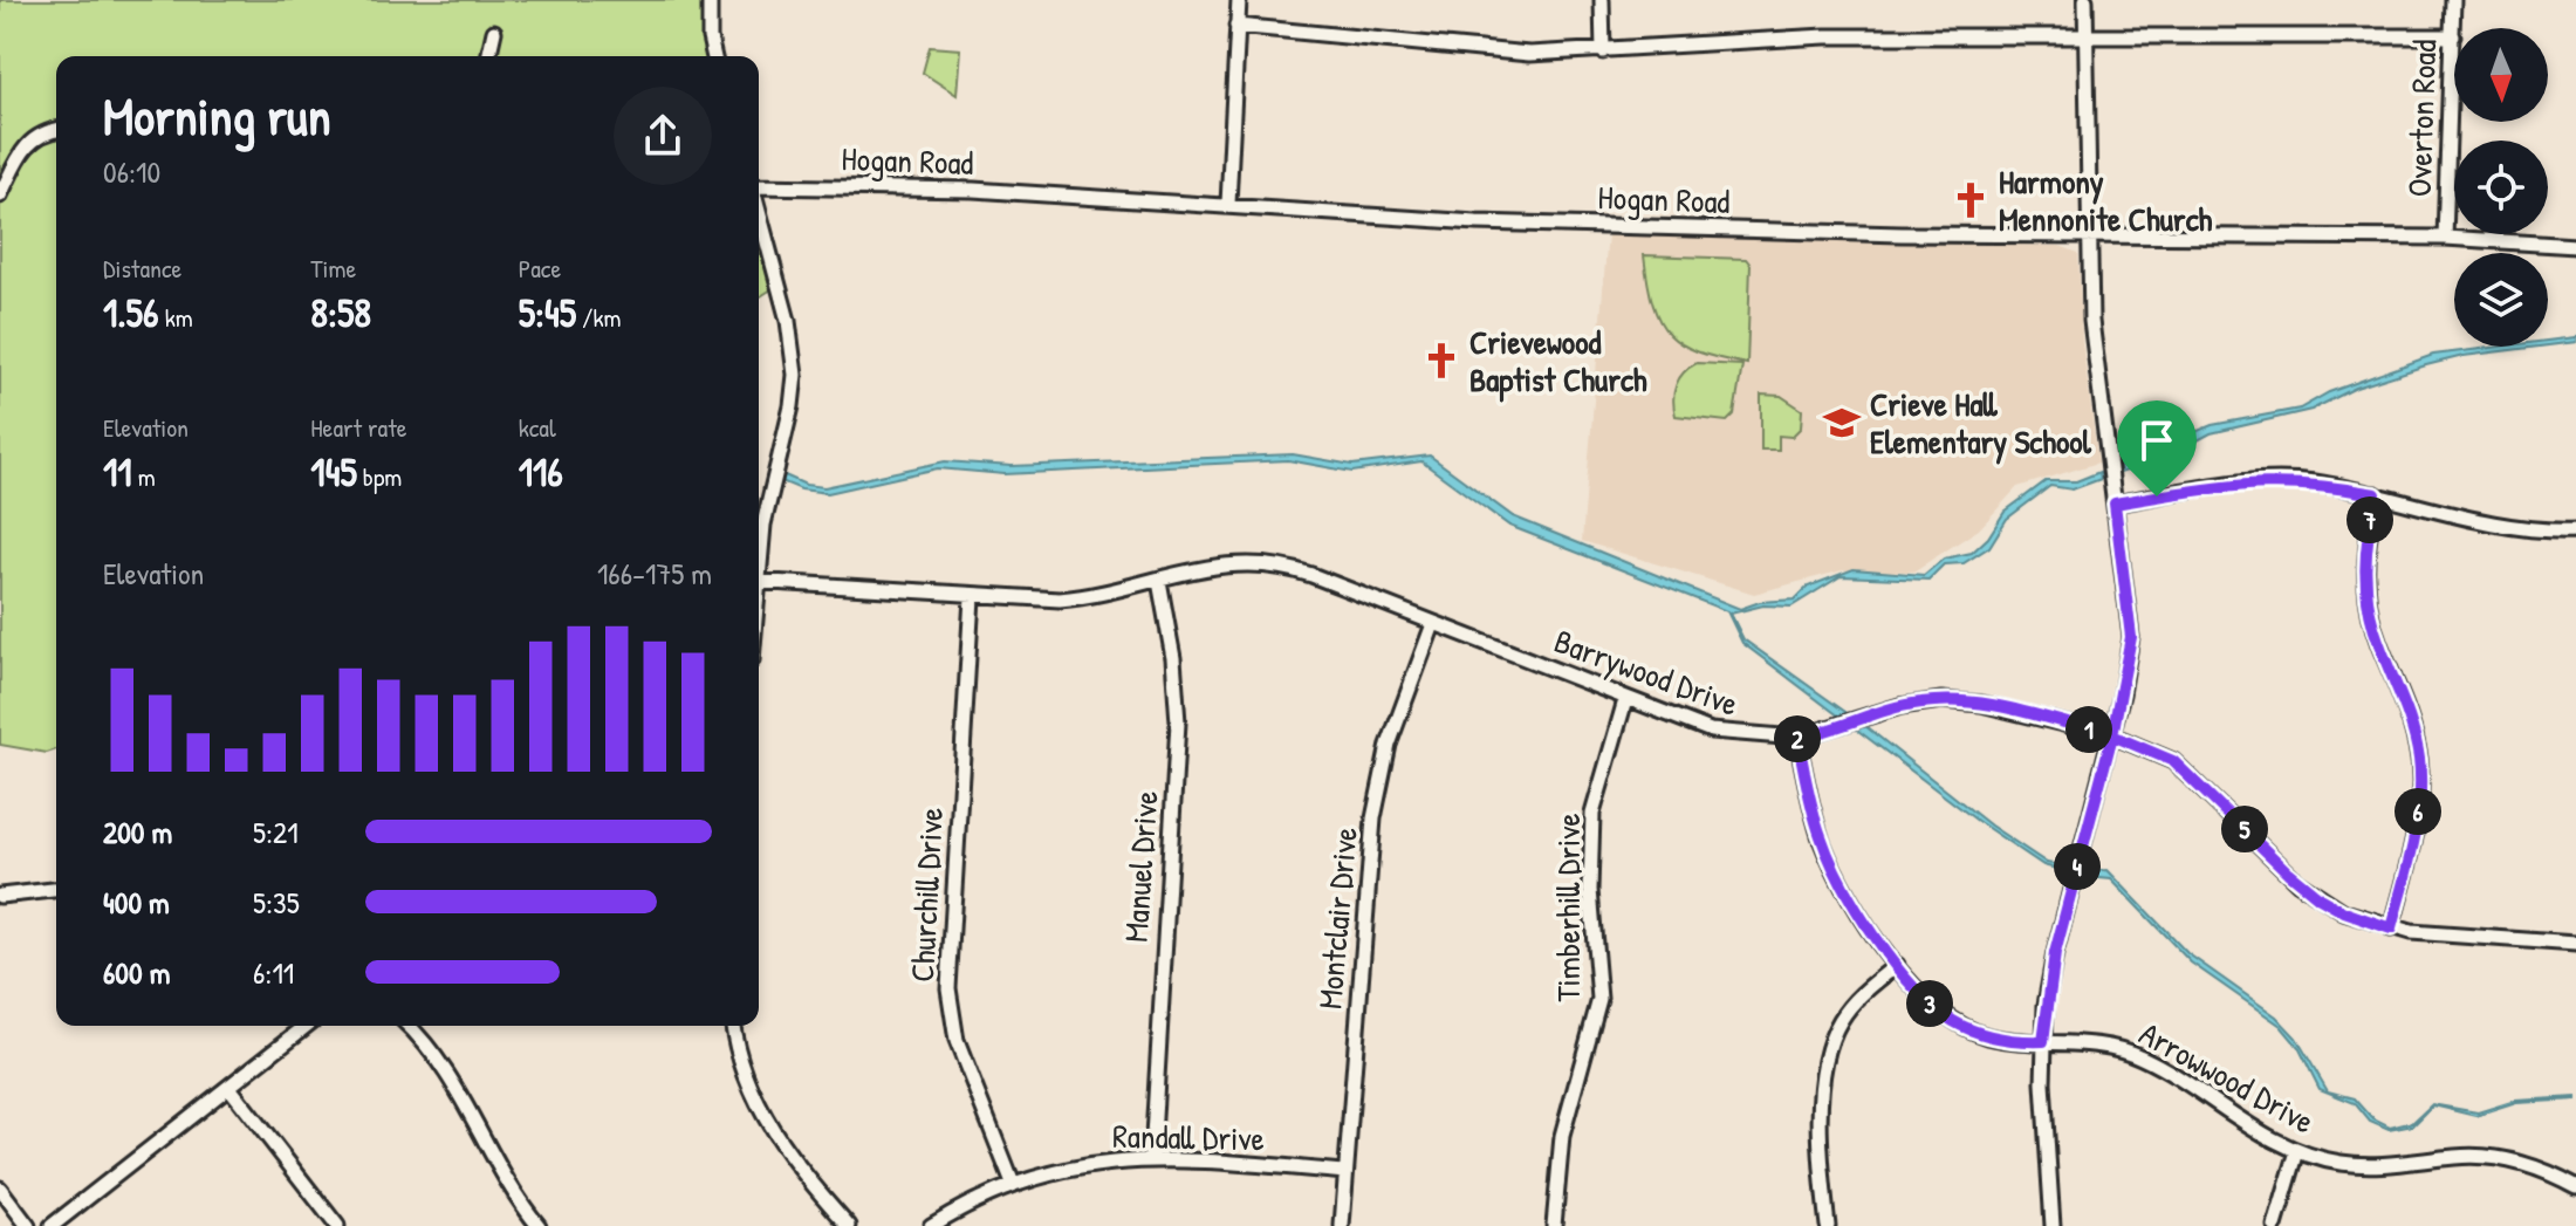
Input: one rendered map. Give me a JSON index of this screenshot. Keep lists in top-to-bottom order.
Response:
{
  "streets": {
    "street": [
      "Overton Road",
      "Hogan Road",
      "Barrywood Drive",
      "Manuel Drive",
      "Churchill Drive",
      "Timberhill Drive",
      "Montclair Drive",
      "Arrowwood Drive",
      "Randall Drive"
    ]
  },
  "crossings": [
    ["Overton Road", "Hogan Road"],
    ["Barrywood Drive", "Manuel Drive"],
    ["Barrywood Drive", "Churchill Drive"],
    ["Barrywood Drive", "Timberhill Drive"],
    ["Barrywood Drive", "Montclair Drive"],
    ["Barrywood Drive", "Arrowwood Drive"],
    ["Manuel Drive", "Randall Drive"],
    ["Churchill Drive", "Randall Drive"],
    ["Montclair Drive", "Randall Drive"]
  ],
  "places": {
    "church": ["Harmony Mennonite Church", "Crievewood Baptist Church"],
    "school or university": ["Crieve Hall Elementary School"]
  },
  "north": "bottom",
  "page": {
    "heading": ["Morning run", "06:10"],
    "stats": [
      ["Distance", "1.56 km"],
      ["Time", "8:58"],
      ["Pace", "5:45 /km"],
      ["Elevation", "11 m"],
      ["Heart rate", "145 bpm"],
      ["kcal", "116"]
    ],
    "pins": [
      "7",
      "1",
      "2",
      "6",
      "5",
      "4",
      "3"
    ],
    "chart": ["Elevation", "166–175 m"],
    "list": [
      {
        "name": "200 m",
        "note": "5:21"
      },
      {
        "name": "400 m",
        "note": "5:35"
      },
      {
        "name": "600 m",
        "note": "6:11"
      }
    ]
  }
}
